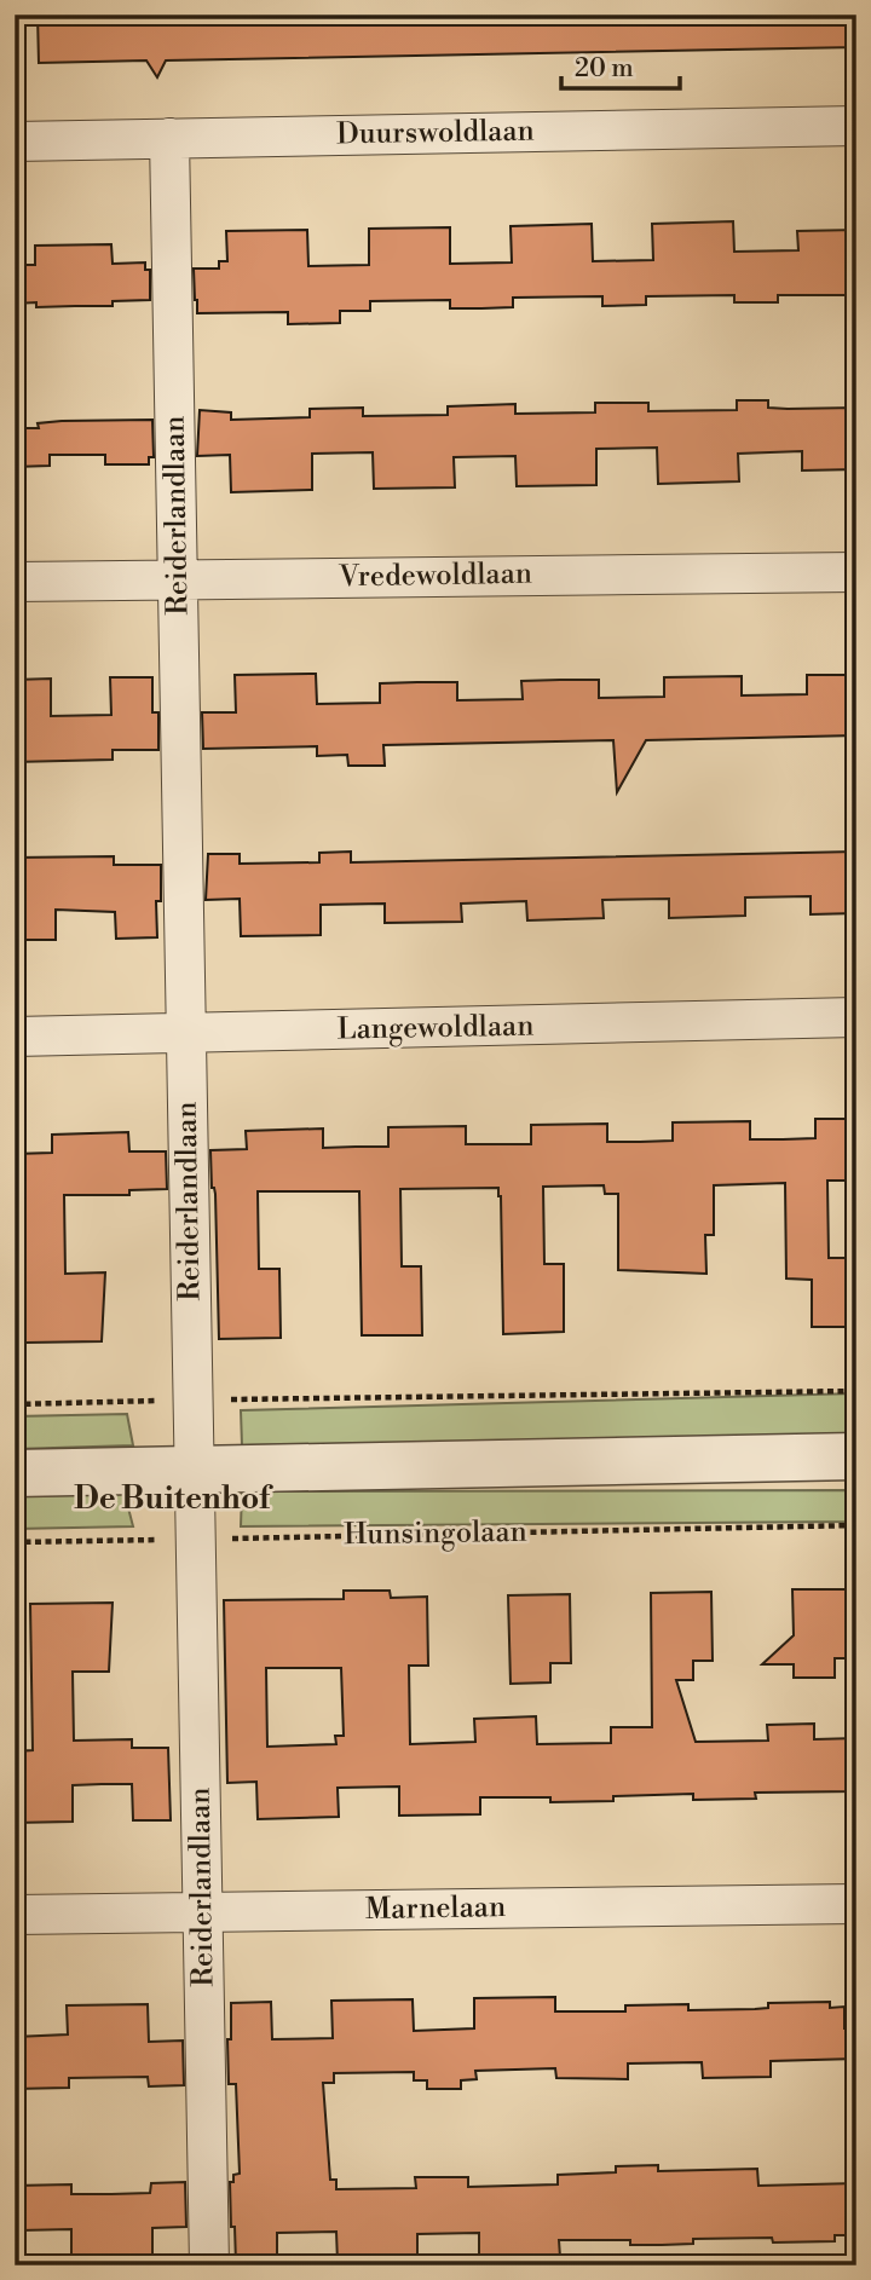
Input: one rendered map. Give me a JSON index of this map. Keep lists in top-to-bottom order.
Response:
{
  "streets": {
    "street": [
      "Duurswoldlaan",
      "Reiderlandlaan",
      "Vredewoldlaan",
      "Langewoldlaan",
      "Marnelaan"
    ],
    "path": ["Hunsingolaan"]
  },
  "crossings": [
    ["Duurswoldlaan", "Reiderlandlaan"],
    ["Reiderlandlaan", "Vredewoldlaan"],
    ["Reiderlandlaan", "Langewoldlaan"],
    ["Reiderlandlaan", "Hunsingolaan"],
    ["Reiderlandlaan", "Marnelaan"]
  ],
  "districts": ["De Buitenhof"],
  "scale_bar": "20 m"
}
